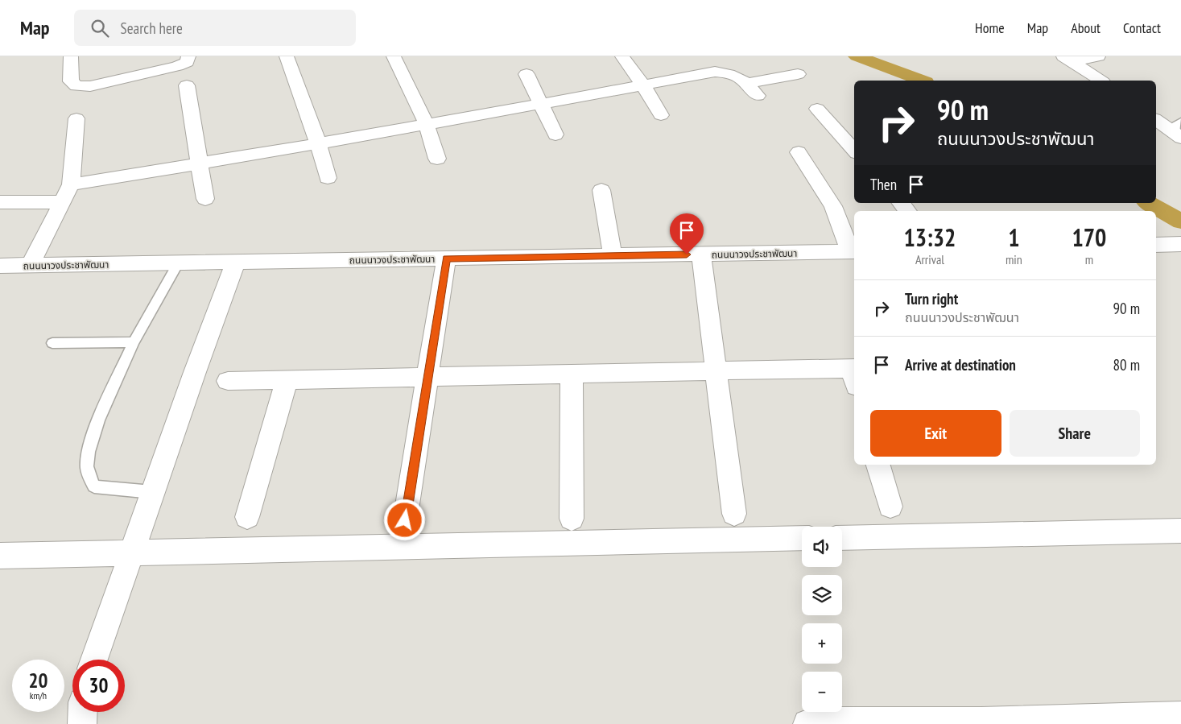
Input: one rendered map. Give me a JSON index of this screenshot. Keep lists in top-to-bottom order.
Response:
{
  "streets": {
    "street": ["ถนนนาวงประชาพัฒนา"]
  },
  "page": {
    "header": "Map",
    "search": "Search here",
    "nav": [
      "Home",
      "Map",
      "About",
      "Contact"
    ],
    "turn": ["90 m", "ถนนนาวงประชาพัฒนา"],
    "then": "Then",
    "eta": [
      "13:32",
      "Arrival",
      "1",
      "min",
      "170",
      "m"
    ],
    "list": [
      {
        "name": "Turn right",
        "note": "ถนนนาวงประชาพัฒนา",
        "value": "90 m"
      },
      {
        "name": "Arrive at destination",
        "value": "80 m"
      }
    ],
    "buttons": ["Exit", "Share"],
    "map_buttons": ["+", "−"],
    "speed": "20 km/h",
    "limit": "30"
  }
}
